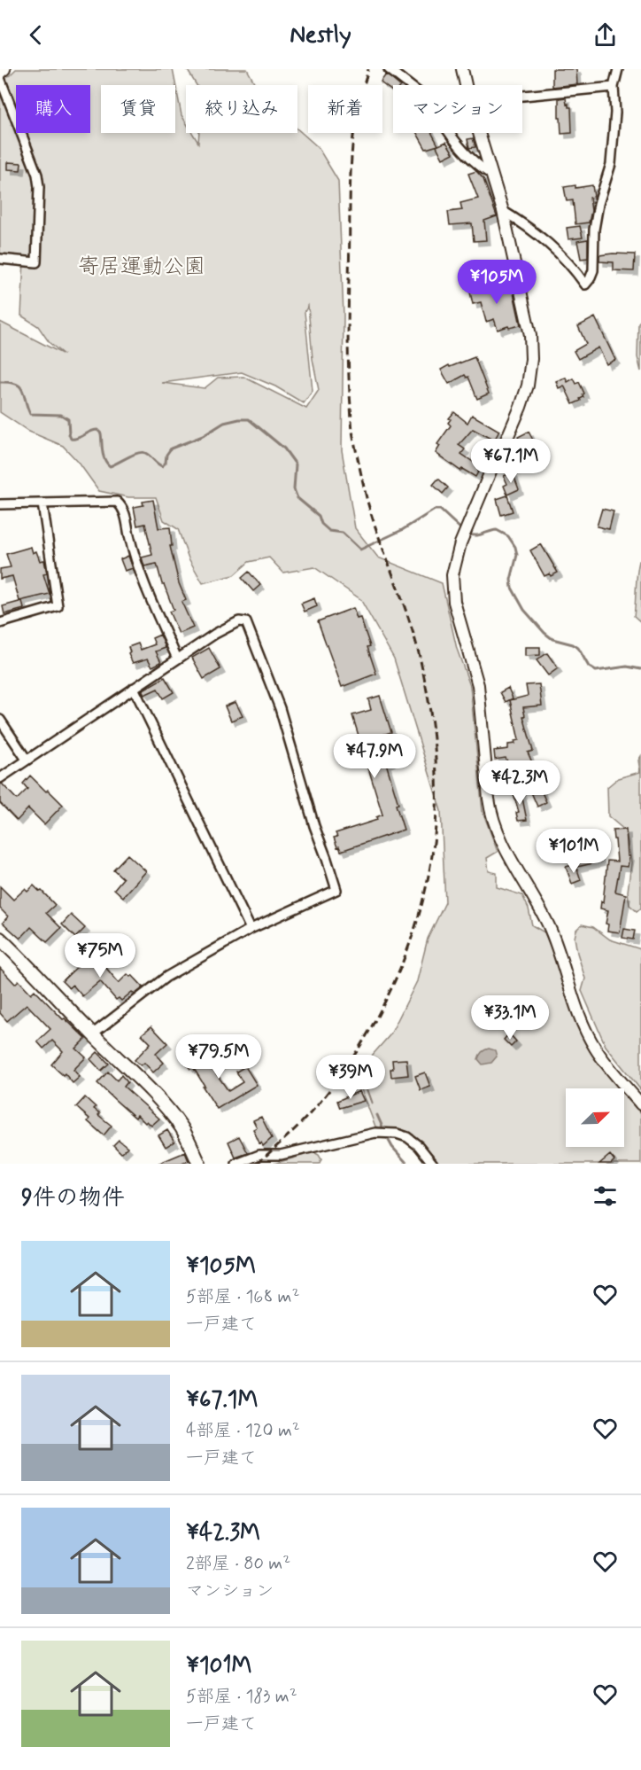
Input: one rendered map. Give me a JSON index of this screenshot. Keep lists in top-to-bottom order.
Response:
{
  "parks": ["寄居運動公園"],
  "north": "top right",
  "page": {
    "header": "Nestly",
    "chip": [
      "購入",
      "賃貸",
      "絞り込み",
      "新着",
      "マンション"
    ],
    "price": [
      "¥105M",
      "¥67.1M",
      "¥47.9M",
      "¥42.3M",
      "¥101M",
      "¥75M",
      "¥33.1M",
      "¥79.5M",
      "¥39M"
    ],
    "heading": "9件の物件",
    "list": [
      {
        "name": "¥105M",
        "note": "5部屋 · 168 m² · 一戸建て"
      },
      {
        "name": "¥67.1M",
        "note": "4部屋 · 120 m² · 一戸建て"
      },
      {
        "name": "¥42.3M",
        "note": "2部屋 · 80 m² · マンション"
      },
      {
        "name": "¥101M",
        "note": "5部屋 · 183 m² · 一戸建て"
      }
    ]
  }
}
